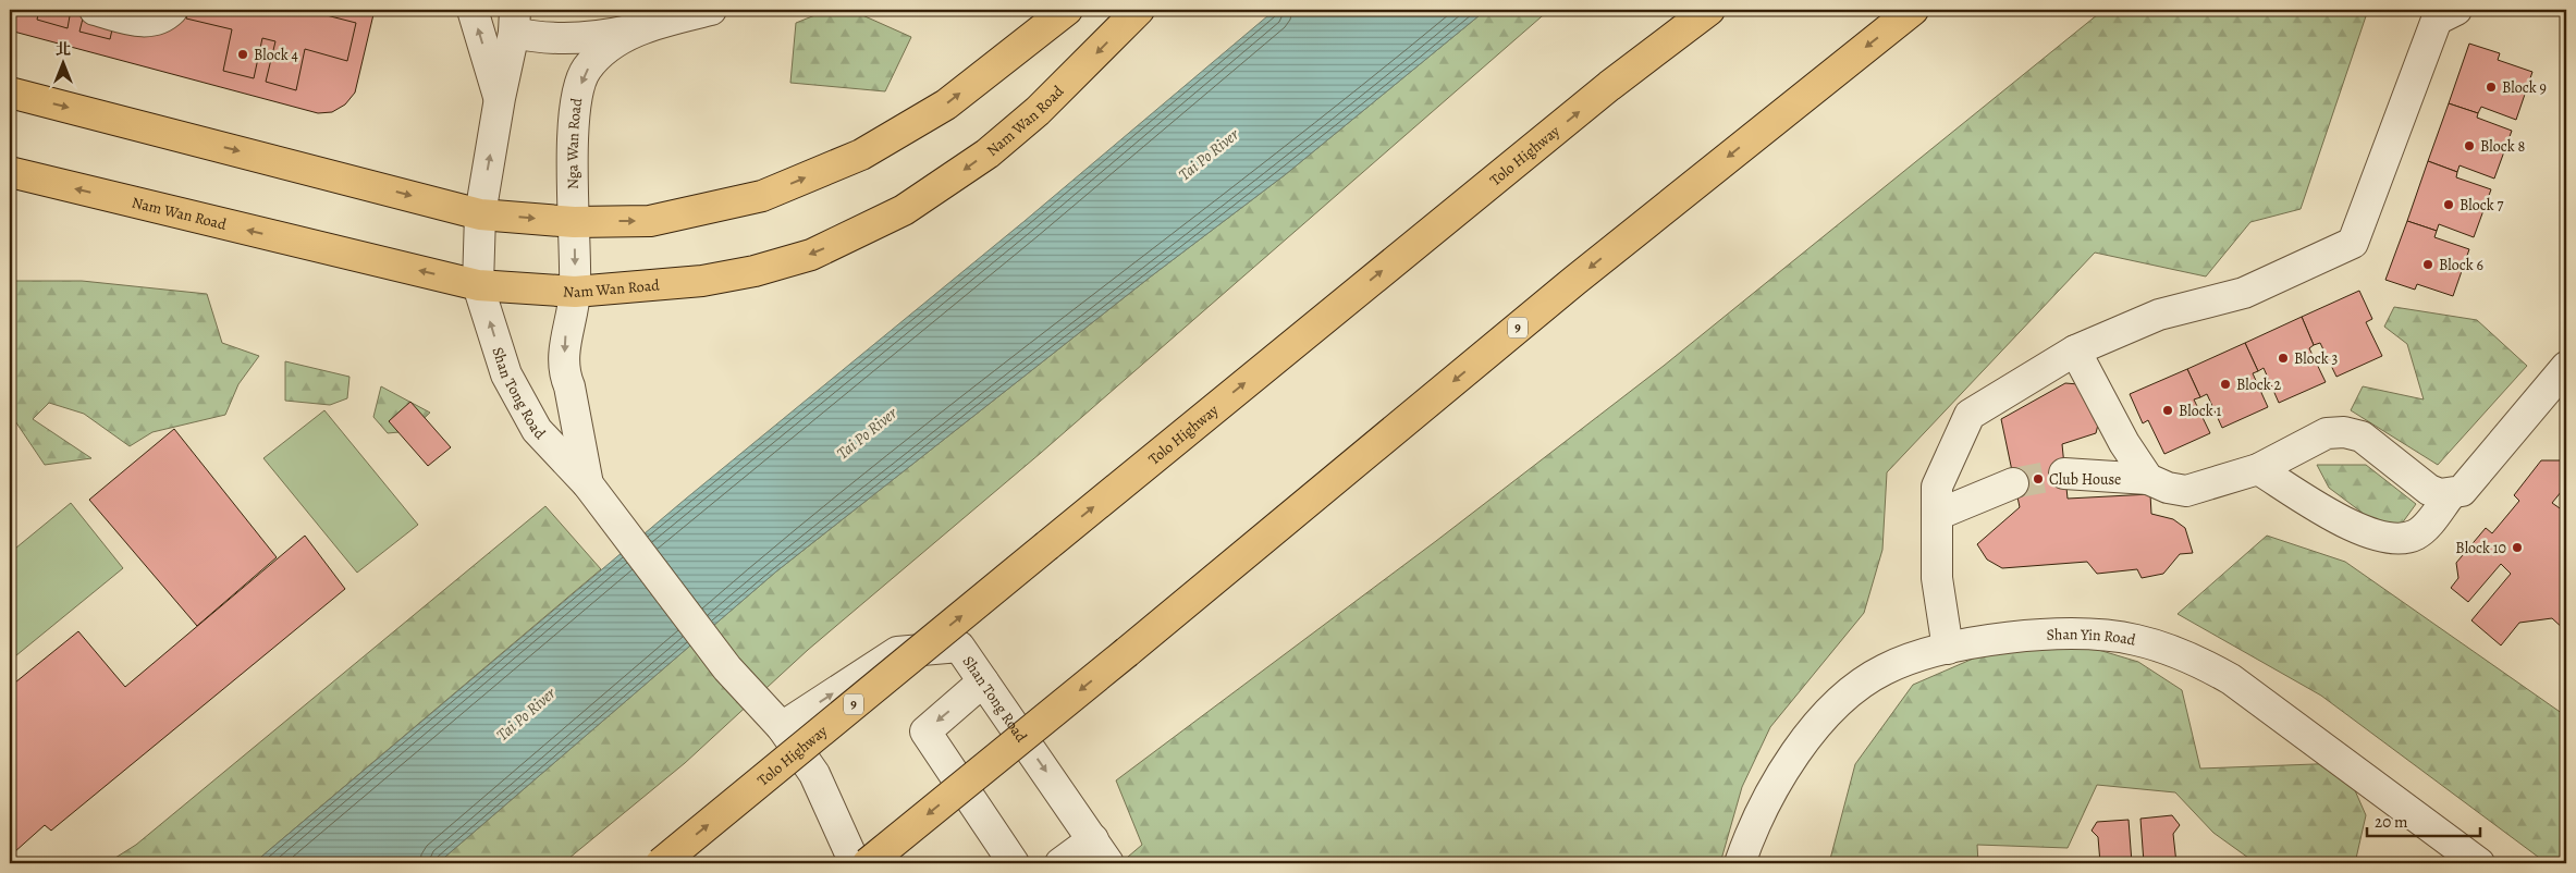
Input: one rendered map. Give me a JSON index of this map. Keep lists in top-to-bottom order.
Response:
{
  "streets": {
    "main road": ["Nam Wan Road", "Tolo Highway", "9"],
    "street": ["Nga Wan Road", "Shan Tong Road", "Shan Yin Road"]
  },
  "crossings": [
    ["Nam Wan Road", "Nga Wan Road"],
    ["Nam Wan Road", "Shan Tong Road"],
    ["Nga Wan Road", "Shan Tong Road"]
  ],
  "water": ["Tai Po River"],
  "places": [
    "Block 4",
    "Block 9",
    "Block 8",
    "Block 7",
    "Block 6",
    "Block 3",
    "Block 2",
    "Block 1",
    "Club House",
    "Block 10"
  ],
  "scale_bar": "20 m",
  "north": "top"
}
